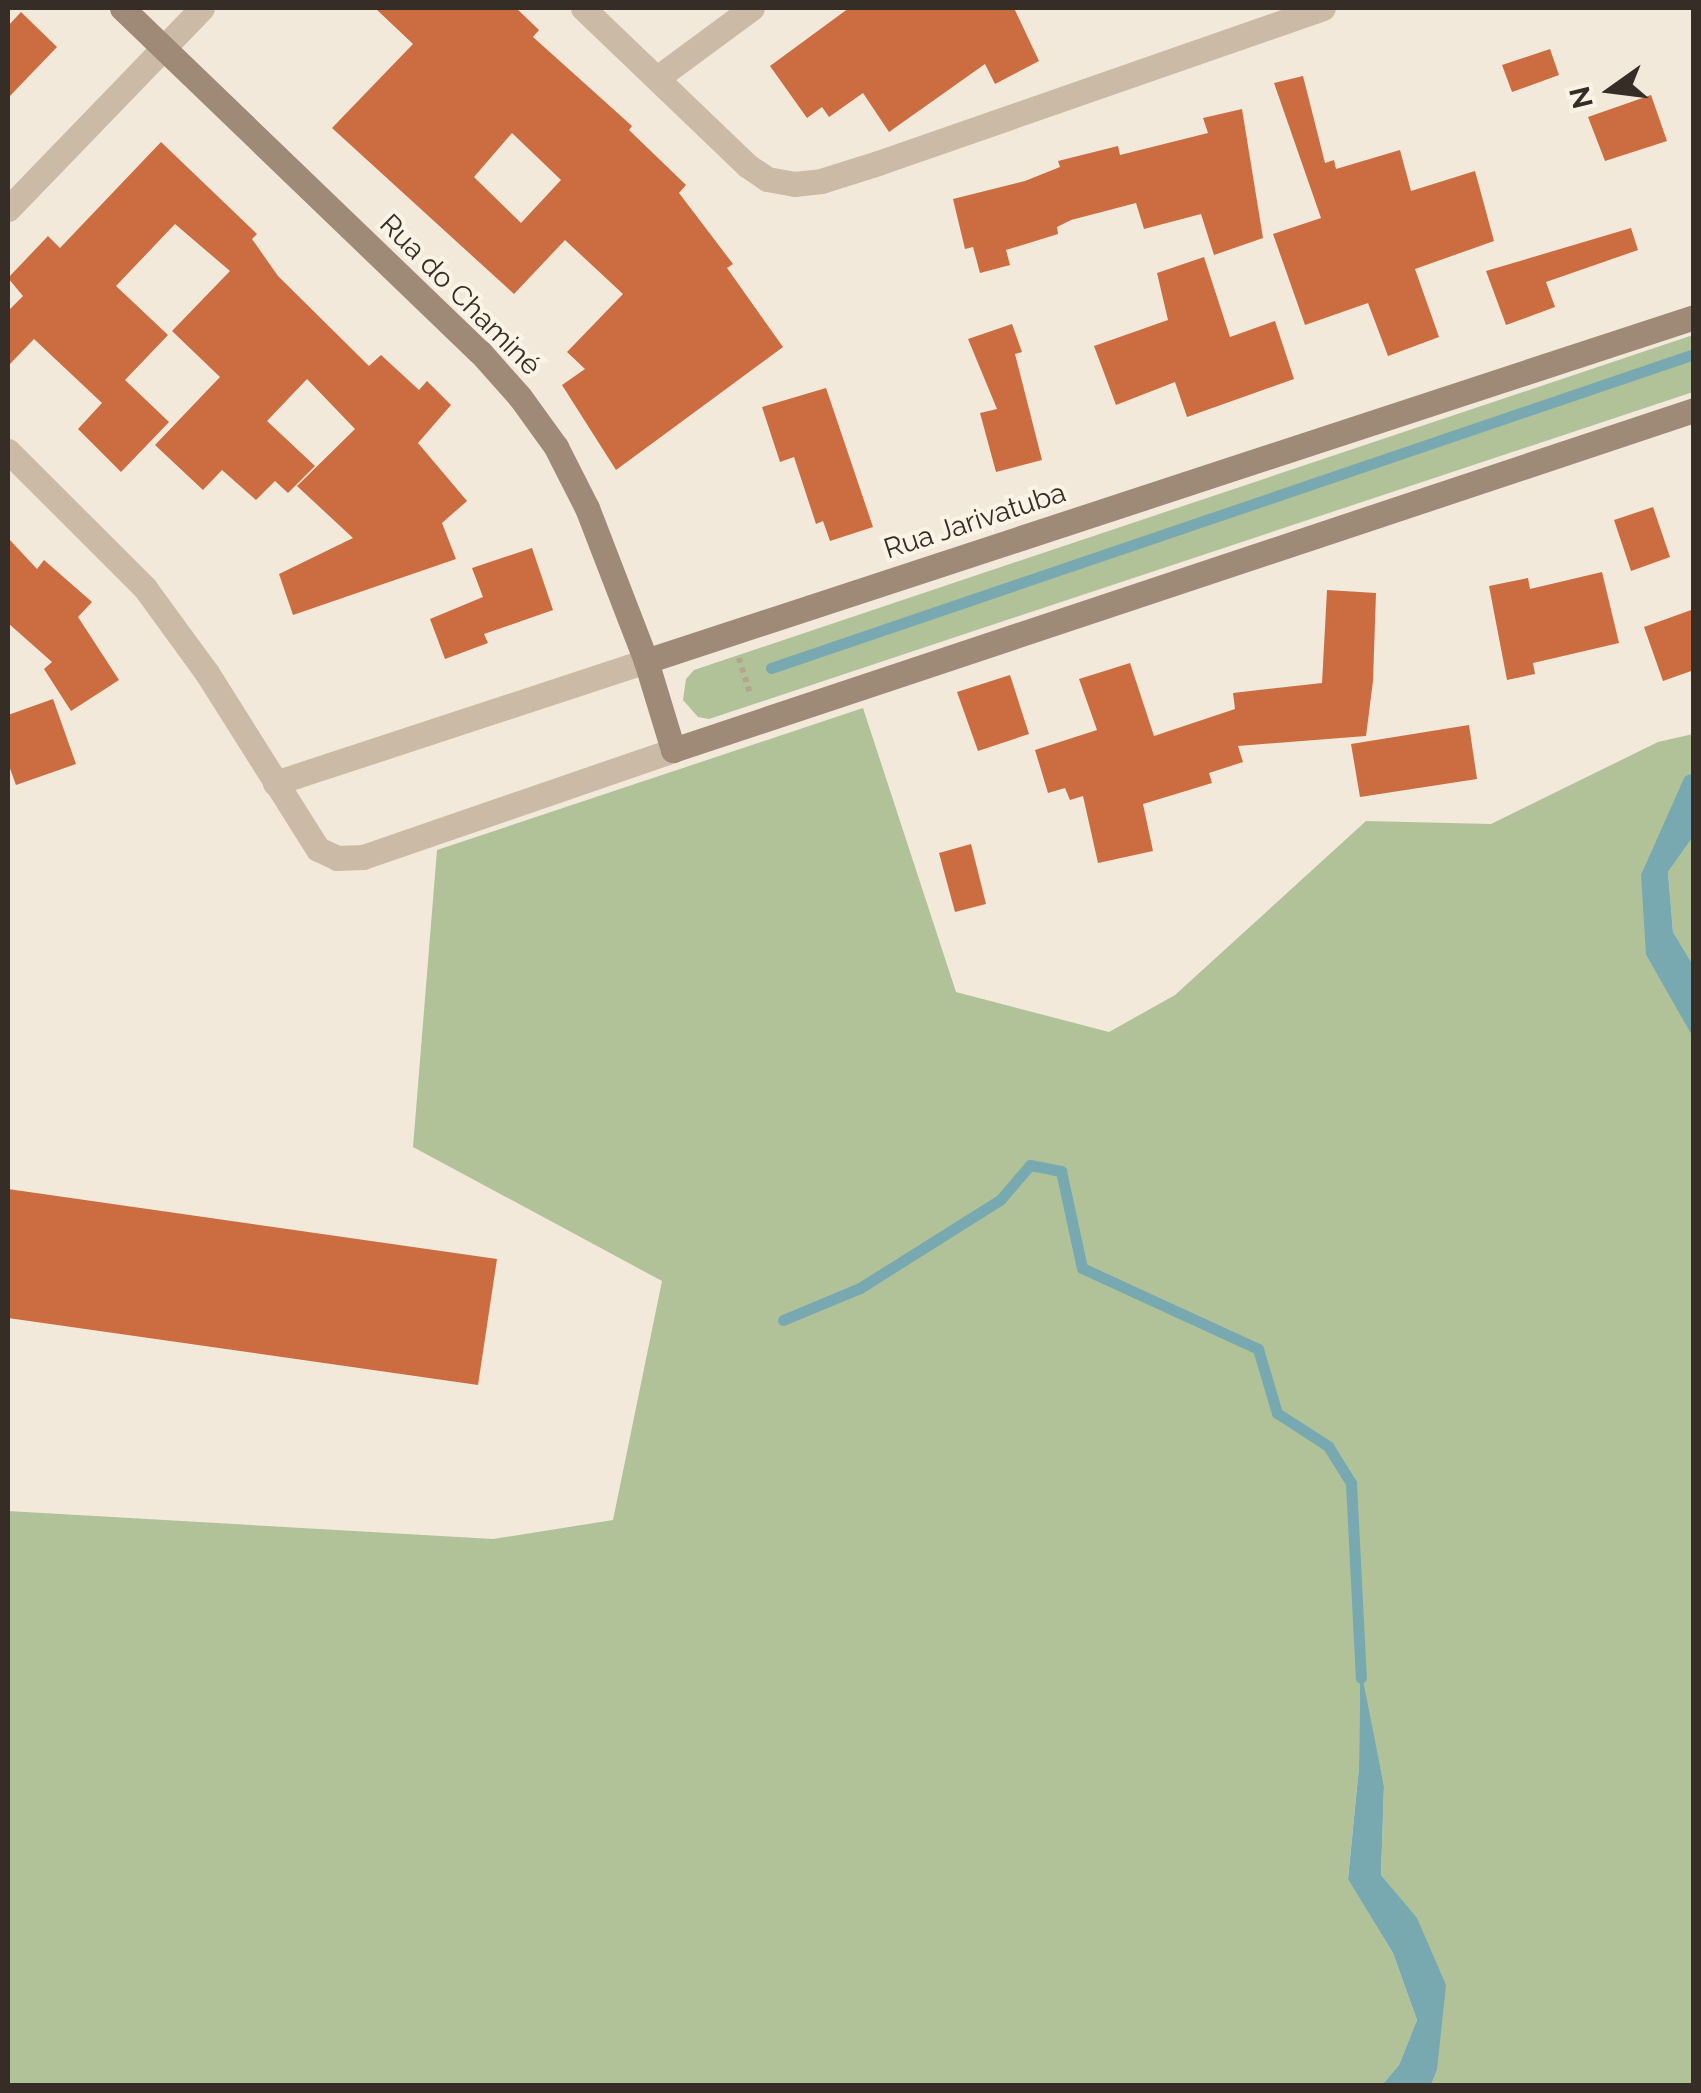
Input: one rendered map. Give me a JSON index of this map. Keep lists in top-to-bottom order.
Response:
{
  "streets": {
    "street": ["Rua do Chaminé", "Rua Jarivatuba"]
  },
  "crossings": [
    ["Rua do Chaminé", "Rua Jarivatuba"]
  ],
  "north": "left"
}
